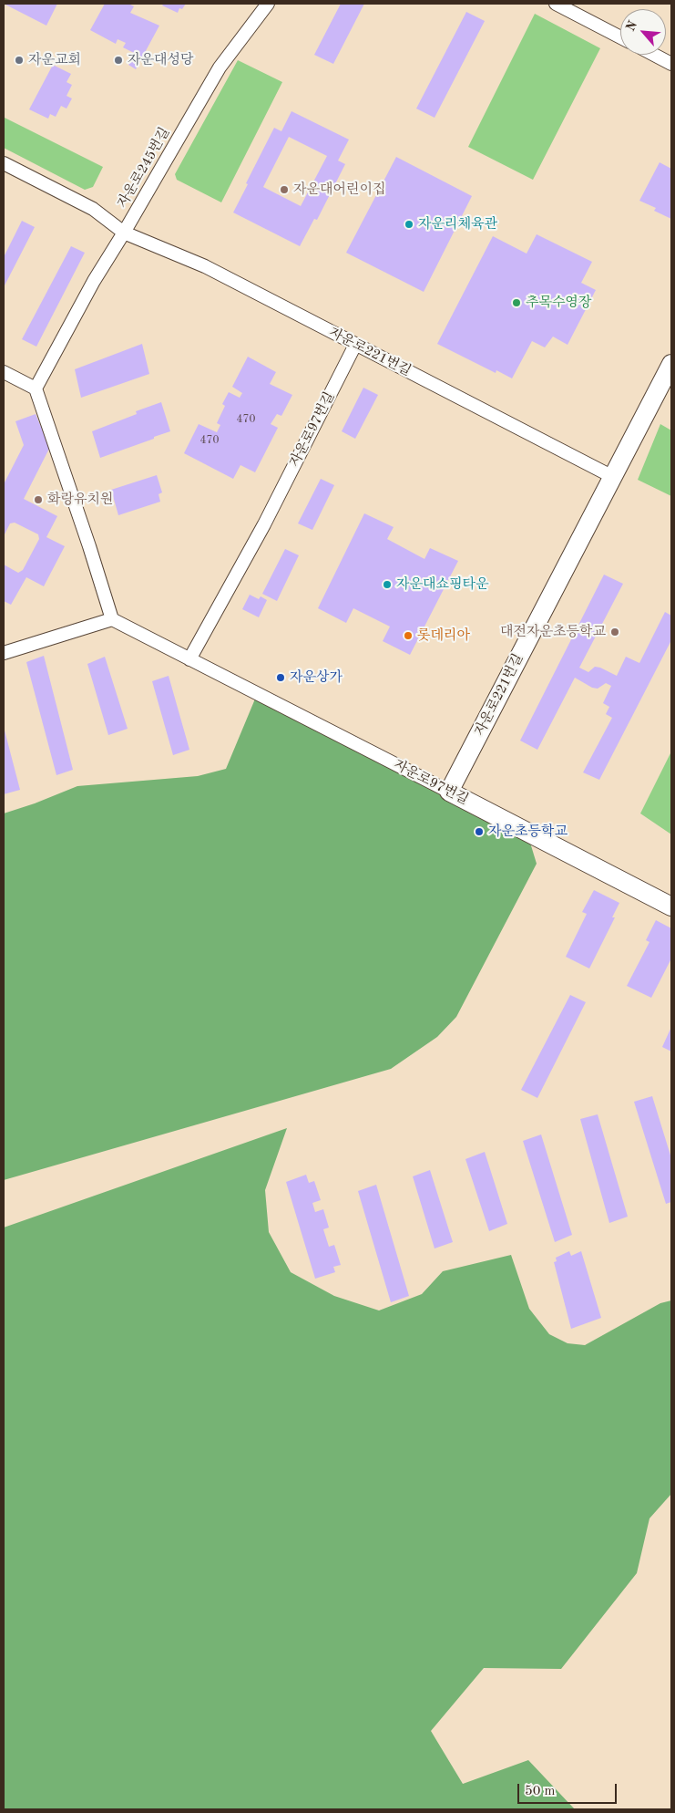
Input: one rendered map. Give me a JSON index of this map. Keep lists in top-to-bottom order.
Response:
{
  "streets": {
    "street": ["자운로245번길", "자운로221번길", "자운로97번길"]
  },
  "crossings": [
    ["자운로245번길", "자운로221번길"],
    ["자운로221번길", "자운로97번길"]
  ],
  "places": [
    "자운교회",
    "자운대성당",
    "자운대어린이집",
    "자운리체육관",
    "추목수영장",
    "화랑유치원",
    "자운대쇼핑타운",
    "대전자운초등학교",
    "롯데리아",
    "자운상가",
    "자운초등학교"
  ],
  "house_numbers": ["470", "470"],
  "scale_bar": "50 m",
  "north": "top left"
}
